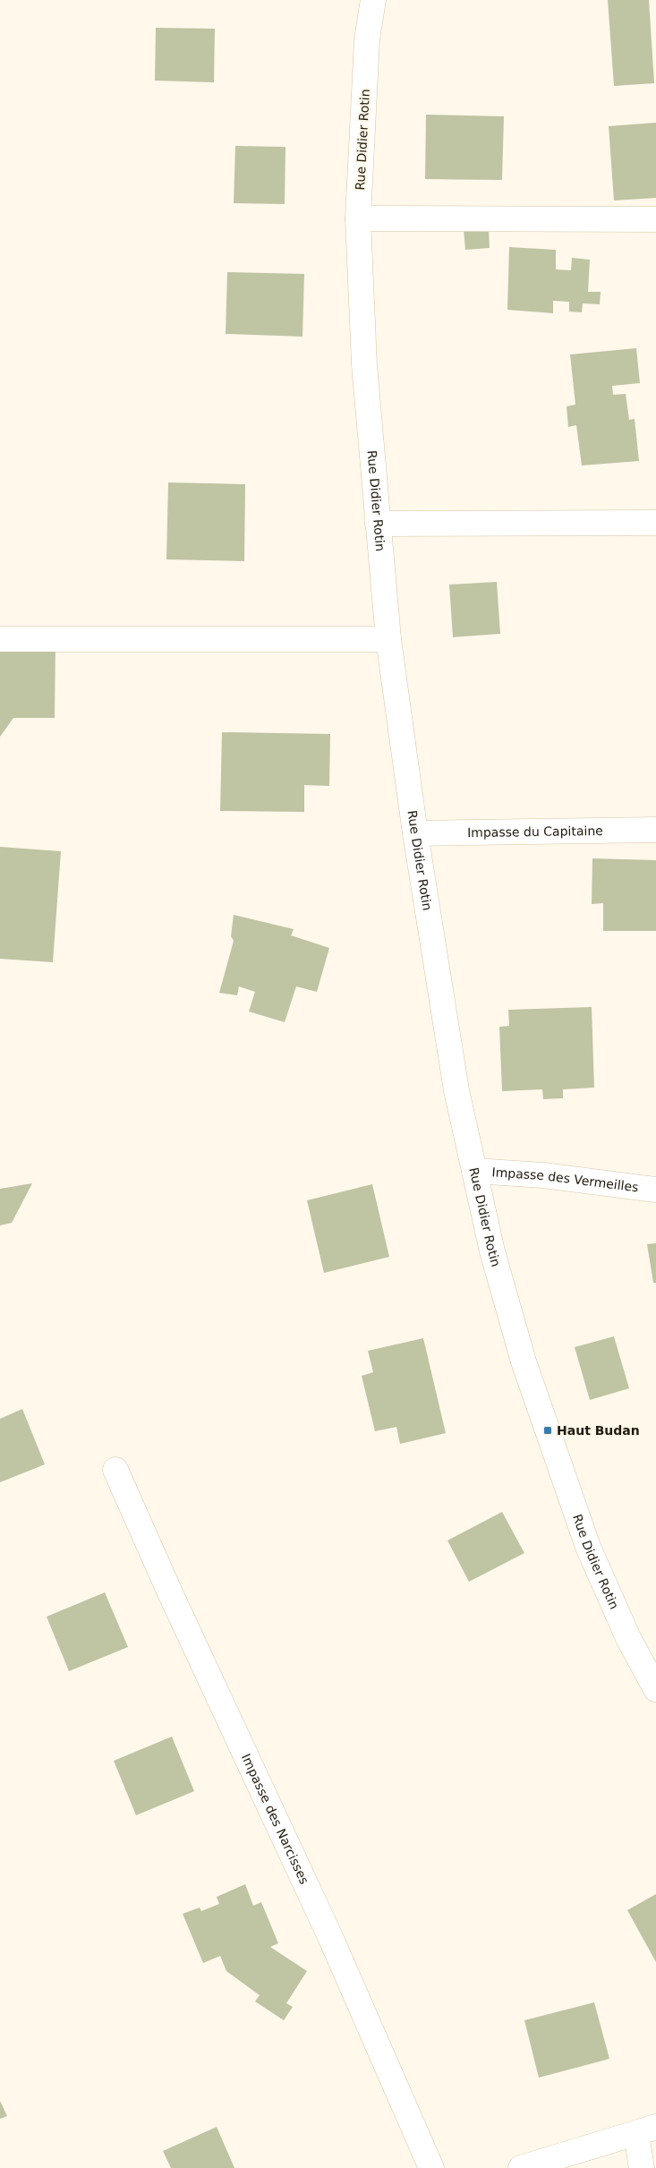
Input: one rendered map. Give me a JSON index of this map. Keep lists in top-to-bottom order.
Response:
{
  "streets": {
    "street": [
      "Rue Didier Rotin",
      "Impasse du Capitaine",
      "Impasse des Vermeilles",
      "Impasse des Narcisses"
    ]
  },
  "crossings": [
    ["Rue Didier Rotin", "Impasse du Capitaine"],
    ["Rue Didier Rotin", "Impasse des Vermeilles"]
  ],
  "places": {
    "transit": ["Haut Budan"]
  }
}
